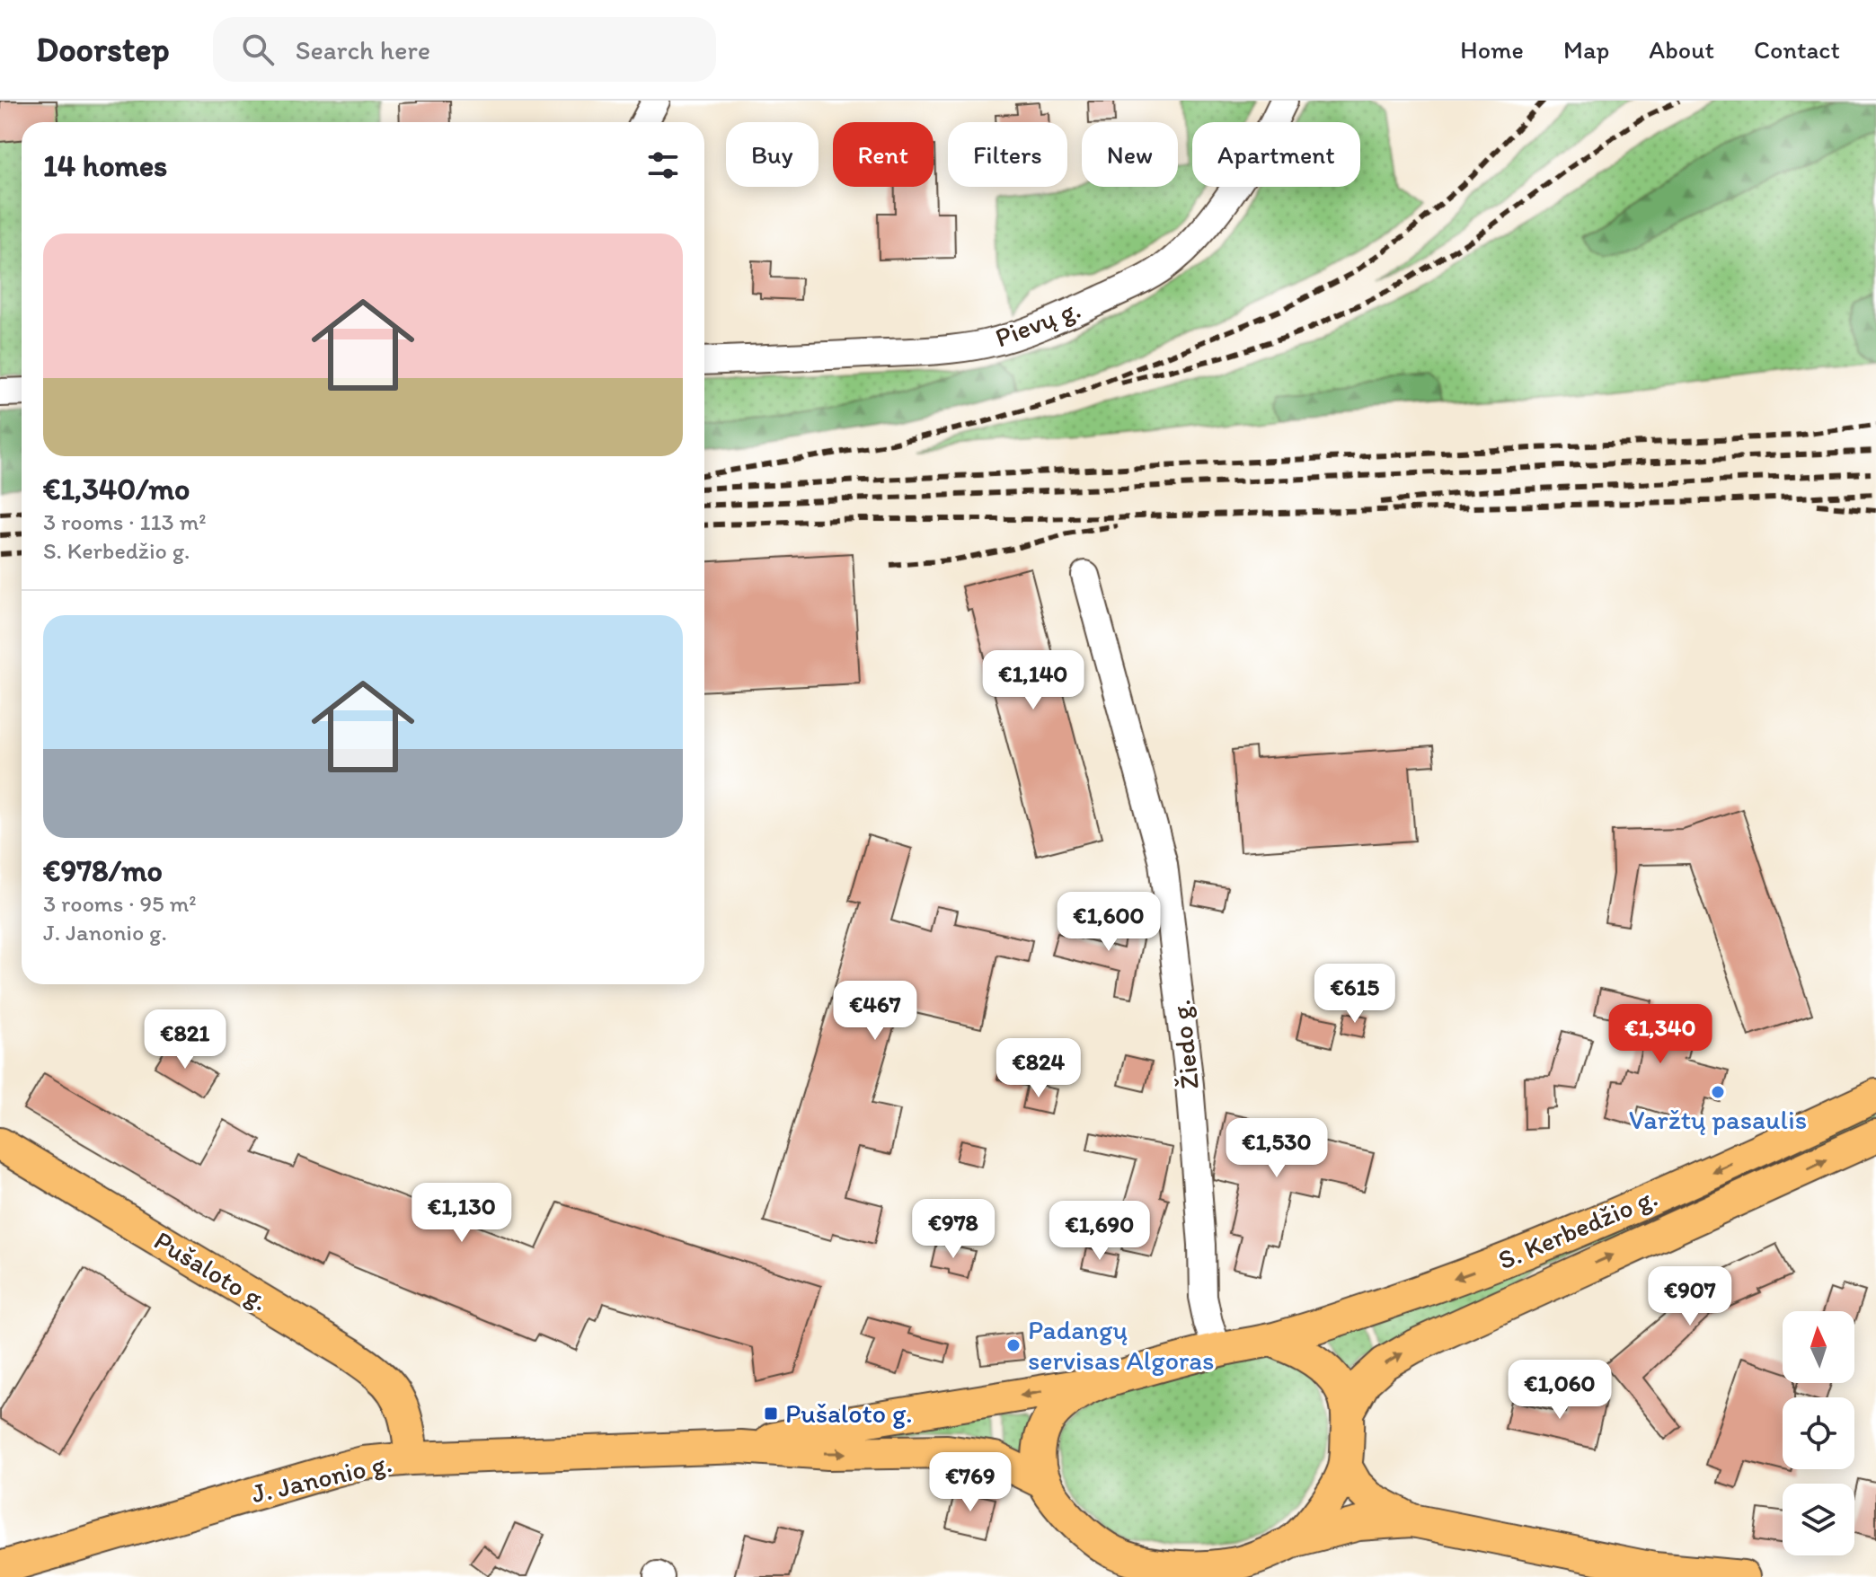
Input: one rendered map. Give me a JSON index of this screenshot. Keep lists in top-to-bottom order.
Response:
{
  "streets": {
    "main road": ["S. Kerbedžio g.", "Pušaloto g.", "J. Janonio g."],
    "street": ["Pievų g.", "Žiedo g."]
  },
  "crossings": [
    ["Žiedo g.", "S. Kerbedžio g."],
    ["S. Kerbedžio g.", "J. Janonio g."],
    ["Pušaloto g.", "J. Janonio g."]
  ],
  "places": {
    "other": ["Varžtų pasaulis", "Padangų servisas Algoras"],
    "transit": ["Pušaloto g."]
  },
  "north": "top",
  "page": {
    "header": "Doorstep",
    "search": "Search here",
    "nav": [
      "Home",
      "Map",
      "About",
      "Contact"
    ],
    "chip": [
      "Buy",
      "Rent",
      "Filters",
      "New",
      "Apartment"
    ],
    "heading": "14 homes",
    "list": [
      {
        "name": "€1,340/mo",
        "note": "3 rooms · 113 m² · S. Kerbedžio g."
      },
      {
        "name": "€978/mo",
        "note": "3 rooms · 95 m² · J. Janonio g."
      }
    ],
    "price": [
      "€1,140",
      "€1,600",
      "€615",
      "€467",
      "€1,340",
      "€821",
      "€824",
      "€1,530",
      "€1,130",
      "€978",
      "€1,690",
      "€907",
      "€1,060",
      "€769"
    ]
  }
}
